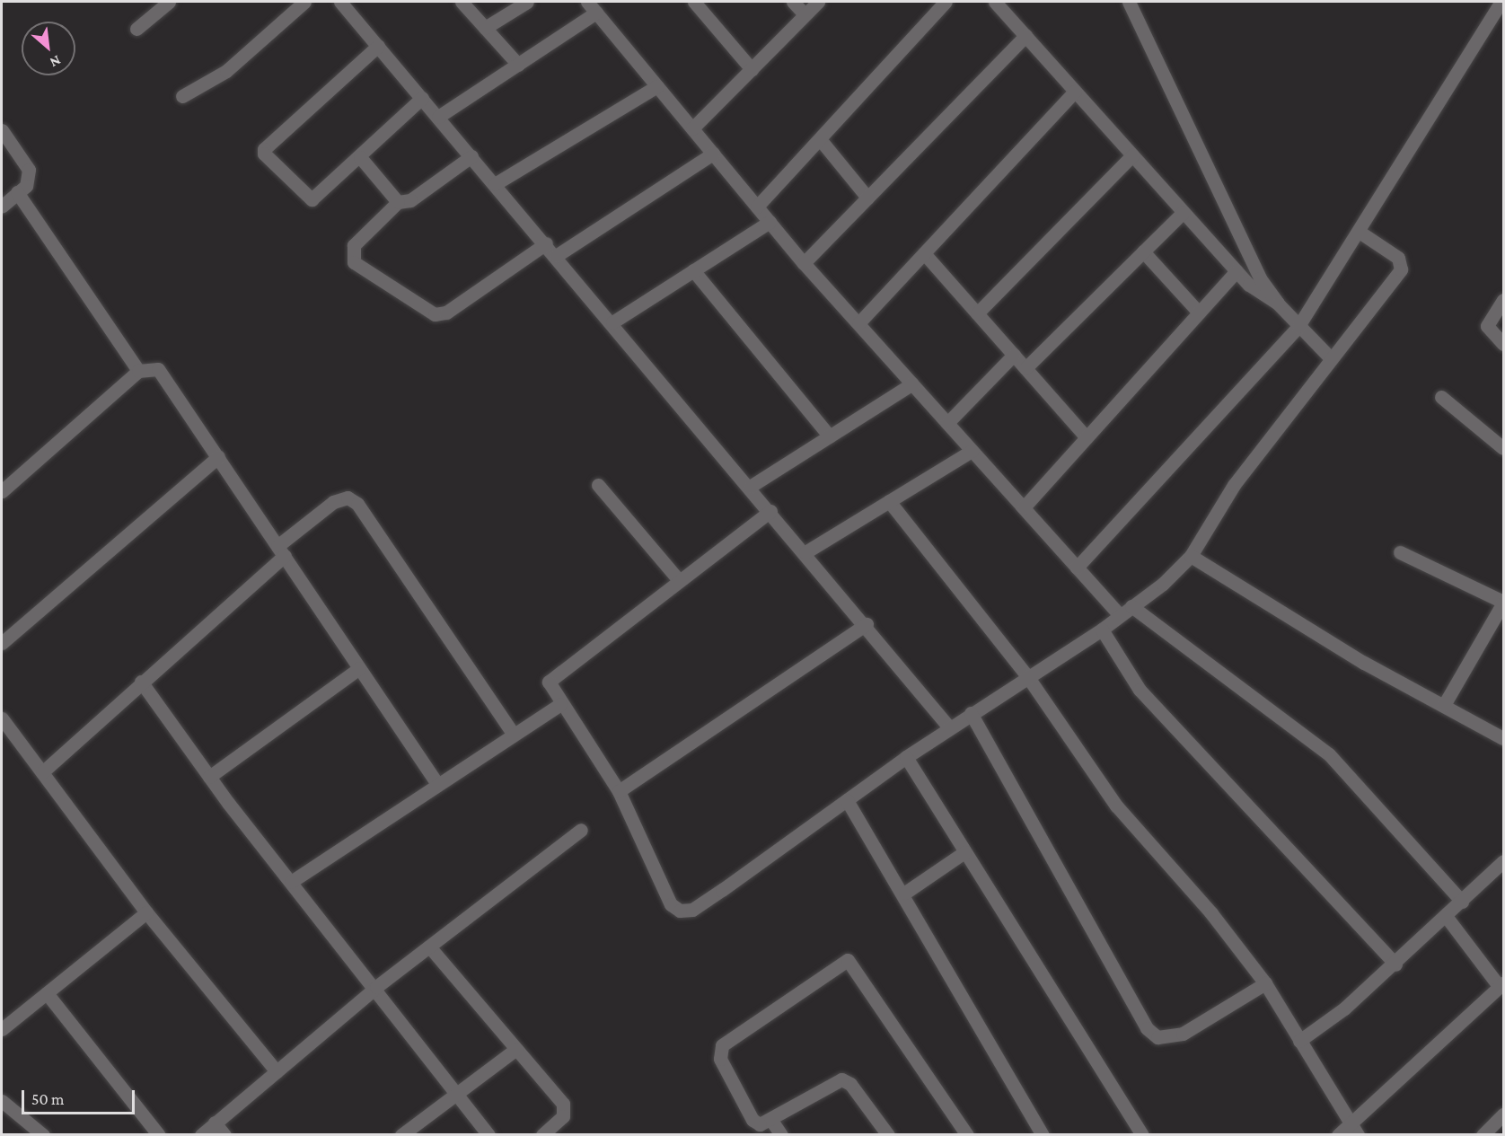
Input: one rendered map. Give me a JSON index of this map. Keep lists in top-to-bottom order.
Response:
{
  "scale_bar": "50 m",
  "north": "bottom right"
}
